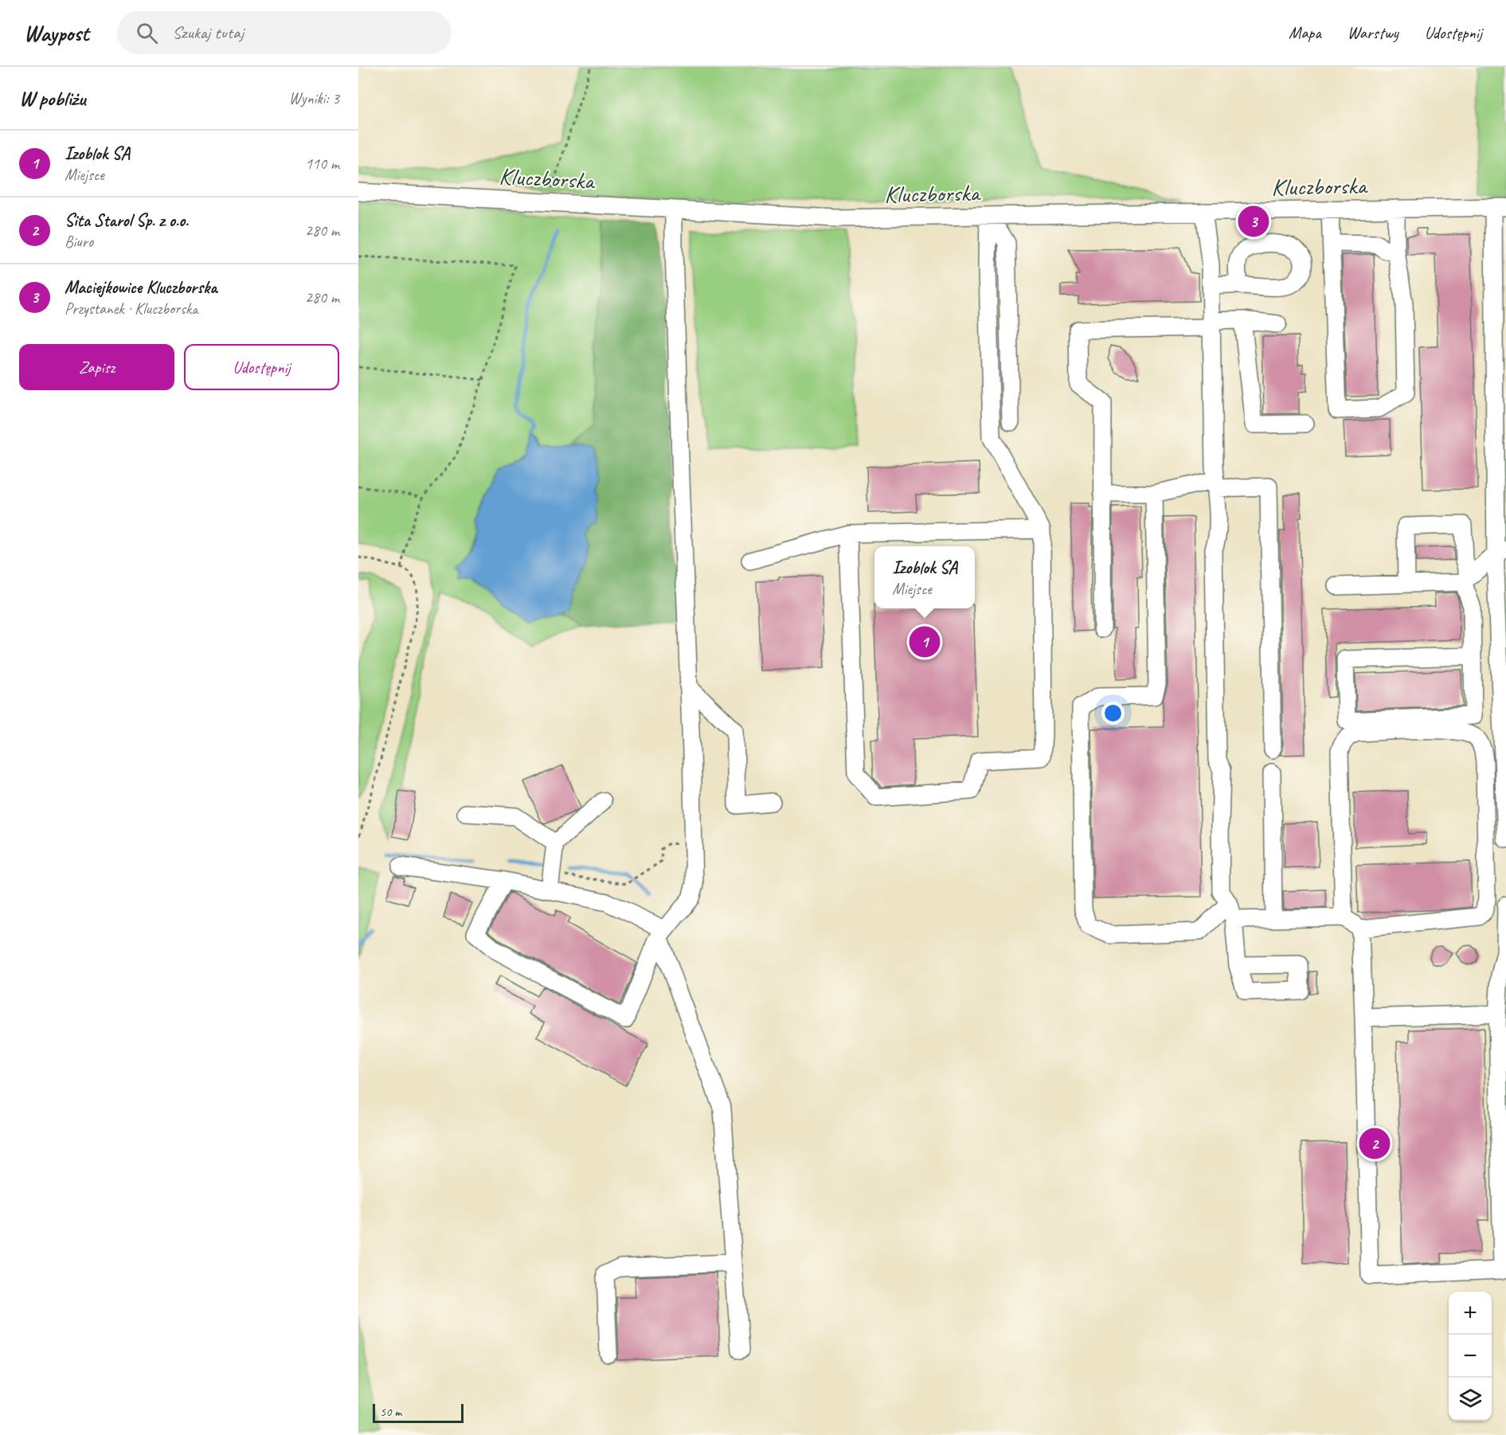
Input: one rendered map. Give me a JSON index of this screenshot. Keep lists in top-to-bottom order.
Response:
{
  "streets": {
    "street": ["Kluczborska"]
  },
  "scale_bar": "50 m",
  "page": {
    "header": "Waypost",
    "search": "Szukaj tutaj",
    "nav": ["Mapa", "Warstwy", "Udostępnij"],
    "heading": ["W pobliżu", "Wyniki: 3"],
    "list": [
      {
        "mark": "1",
        "name": "Izoblok SA",
        "note": "Miejsce",
        "value": "110 m"
      },
      {
        "mark": "2",
        "name": "Sita Starol Sp. z o.o.",
        "note": "Biuro",
        "value": "280 m"
      },
      {
        "mark": "3",
        "name": "Maciejkowice Kluczborska",
        "note": "Przystanek · Kluczborska",
        "value": "280 m"
      }
    ],
    "pins": ["3", "1", "2"],
    "buttons": ["Zapisz", "Udostępnij"],
    "popup": ["Izoblok SA", "Miejsce"],
    "map_buttons": ["+", "−"],
    "scale": "50 m"
  }
}
